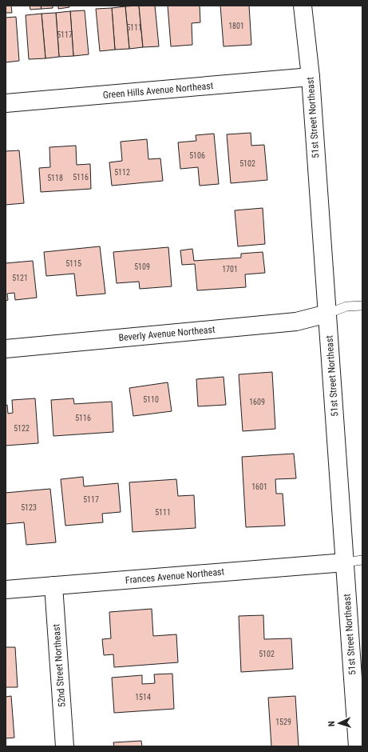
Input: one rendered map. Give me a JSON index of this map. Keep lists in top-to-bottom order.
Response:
{
  "streets": {
    "street": [
      "Green Hills Avenue Northeast",
      "51st Street Northeast",
      "Beverly Avenue Northeast",
      "Frances Avenue Northeast",
      "52nd Street Northeast"
    ]
  },
  "crossings": [
    ["Green Hills Avenue Northeast", "51st Street Northeast"],
    ["51st Street Northeast", "Beverly Avenue Northeast"],
    ["51st Street Northeast", "Frances Avenue Northeast"],
    ["Frances Avenue Northeast", "52nd Street Northeast"]
  ],
  "house_numbers": [
    "1801",
    "5111",
    "5117",
    "5106",
    "5102",
    "5112",
    "5116",
    "5118",
    "5115",
    "5109",
    "1701",
    "5121",
    "5110",
    "1609",
    "5116",
    "5122",
    "1601",
    "5117",
    "5123",
    "5111",
    "5102",
    "1514",
    "1529"
  ],
  "north": "left"
}
